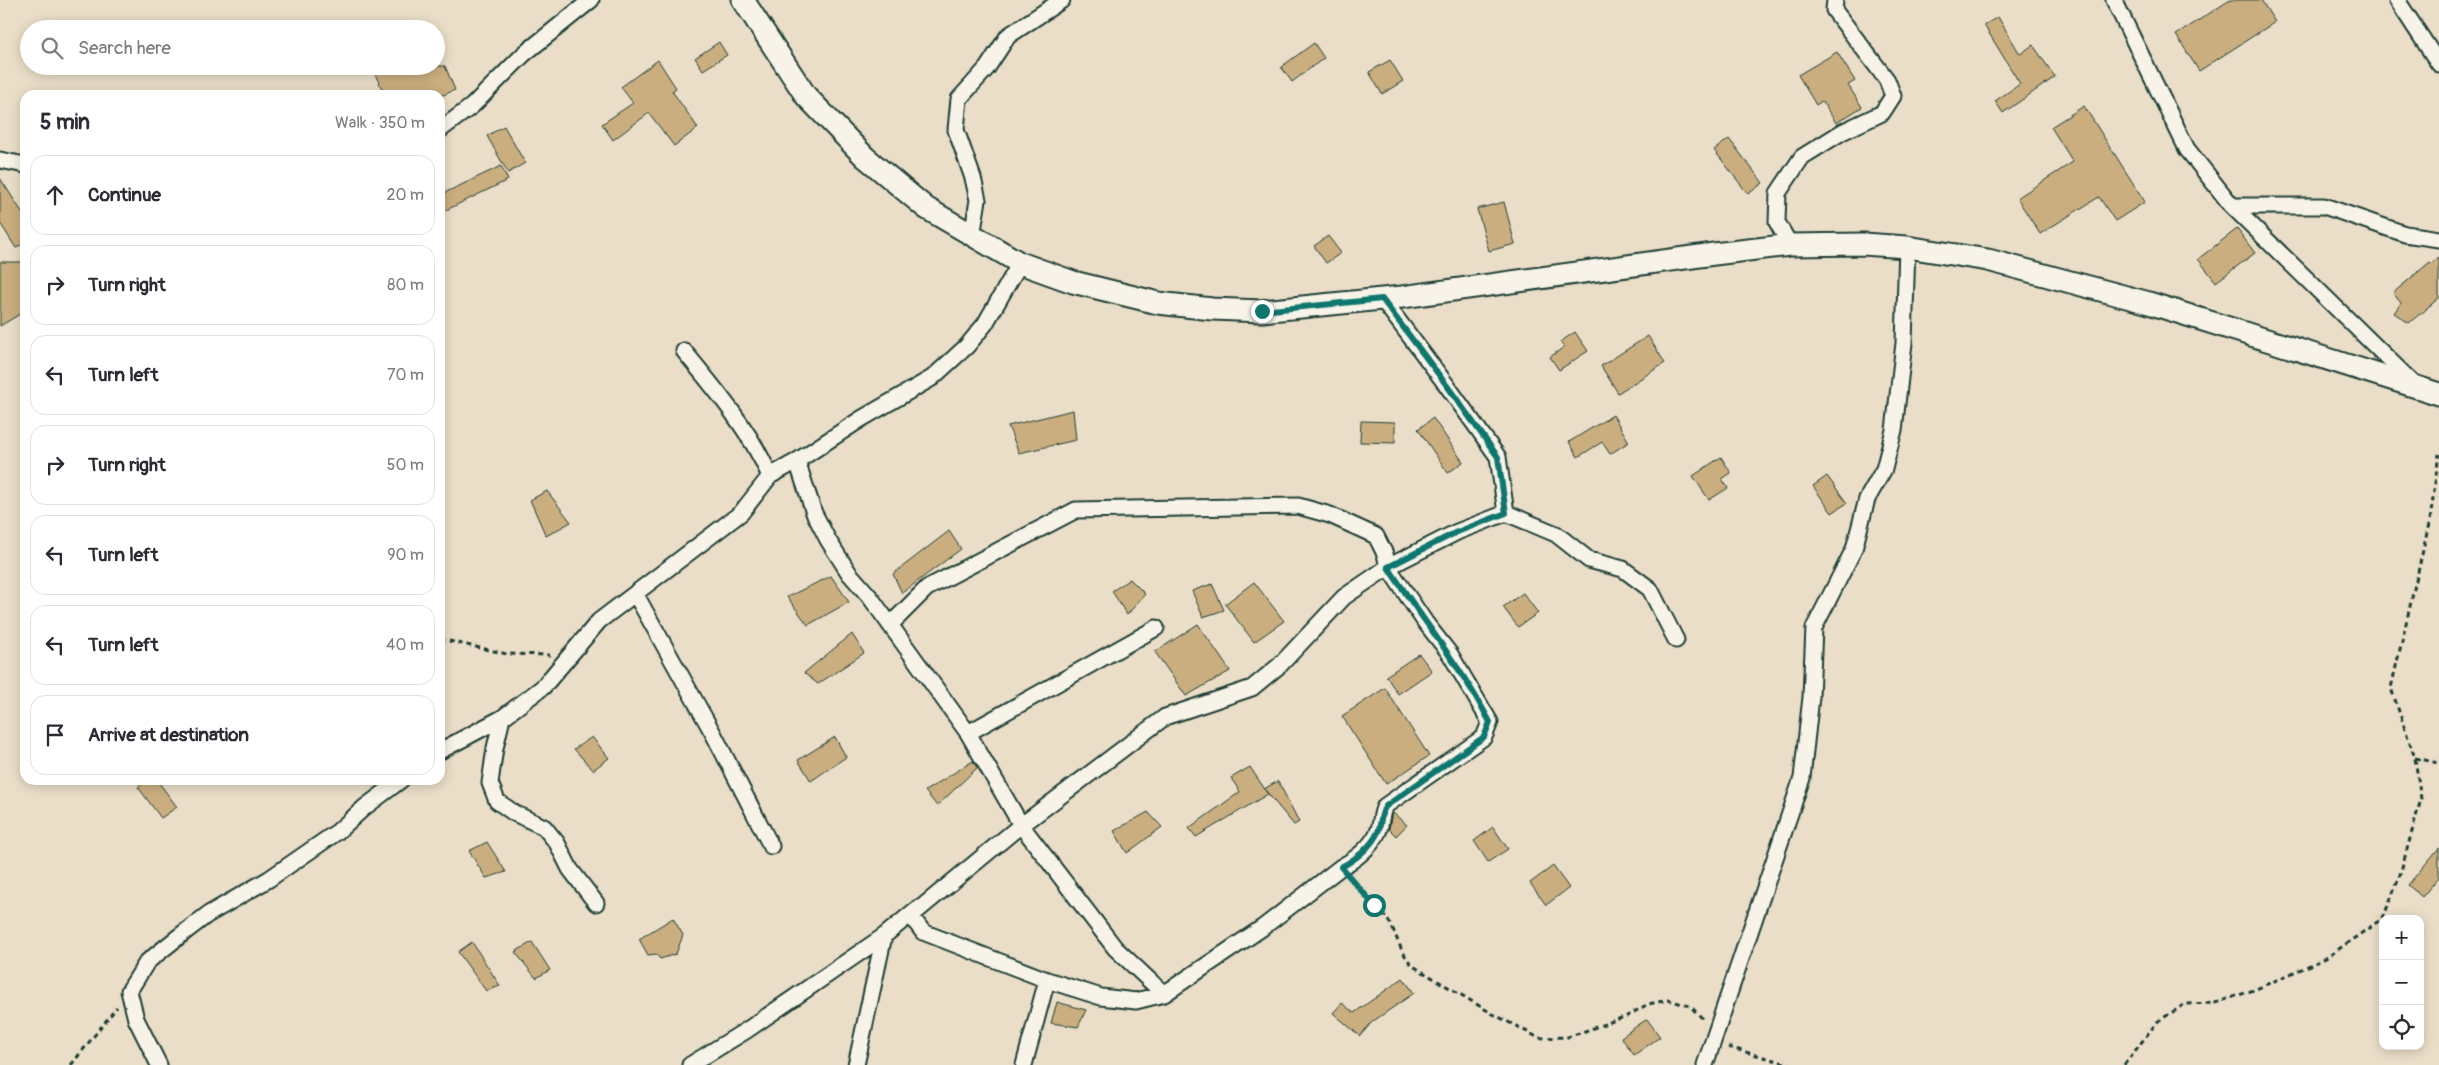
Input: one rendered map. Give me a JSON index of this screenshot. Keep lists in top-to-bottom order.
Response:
{
  "page": {
    "search": "Search here",
    "heading": ["5 min", "Walk · 350 m"],
    "list": [
      ["Continue", "20 m"],
      ["Turn right", "80 m"],
      ["Turn left", "70 m"],
      ["Turn right", "50 m"],
      ["Turn left", "90 m"],
      ["Turn left", "40 m"],
      "Arrive at destination"
    ],
    "map_buttons": ["+", "−"]
  }
}
